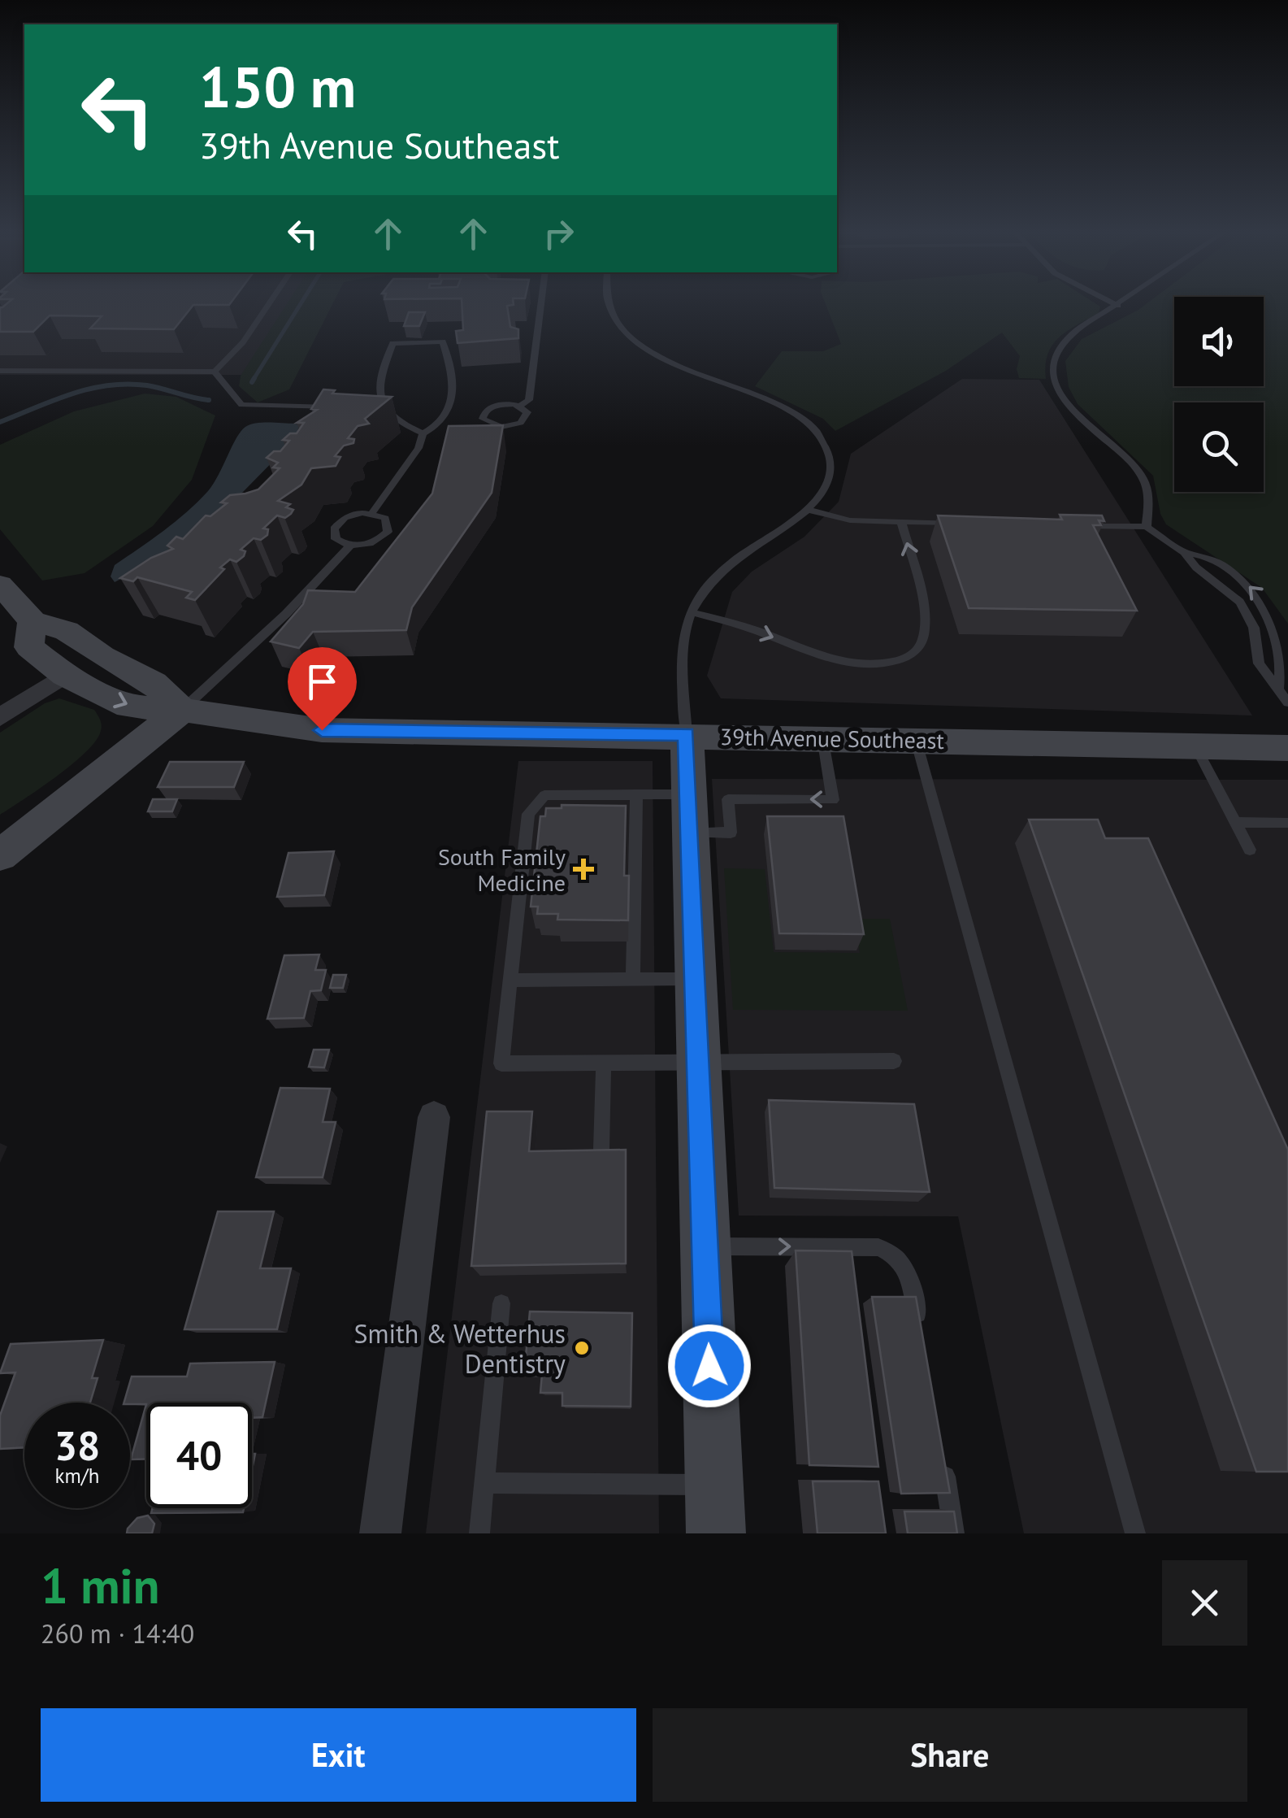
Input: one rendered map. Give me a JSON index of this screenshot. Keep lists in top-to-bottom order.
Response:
{
  "streets": {
    "main road": ["39th Avenue Southeast"]
  },
  "places": {
    "health": ["South Family Medicine"],
    "other": ["Smith & Wetterhus Dentistry"]
  },
  "page": {
    "turn": ["150 m", "39th Avenue Southeast"],
    "speed": "38 km/h",
    "limit": "40",
    "heading": ["1 min", "260 m · 14:40"],
    "buttons": ["Exit", "Share"]
  }
}
